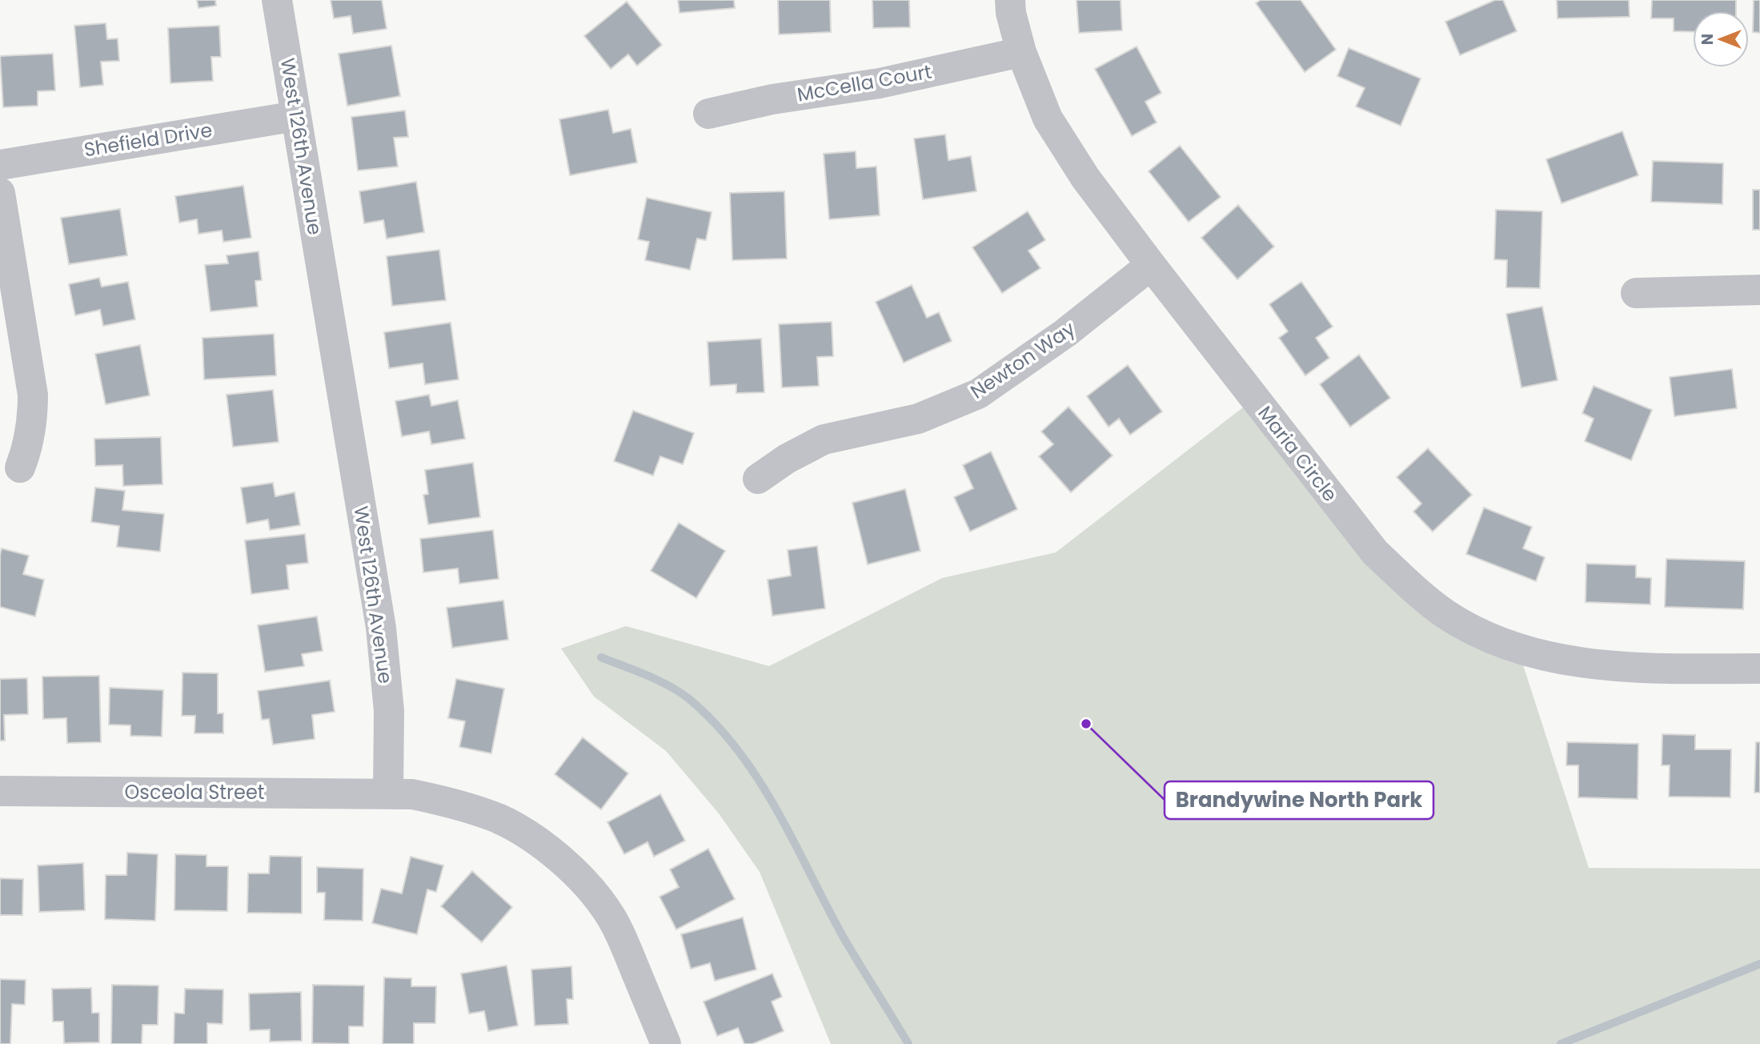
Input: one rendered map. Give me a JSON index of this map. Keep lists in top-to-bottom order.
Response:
{
  "streets": {
    "street": [
      "McCella Court",
      "Shefield Drive",
      "West 126th Avenue",
      "Newton Way",
      "Maria Circle",
      "Osceola Street"
    ]
  },
  "crossings": [
    ["McCella Court", "Maria Circle"],
    ["Shefield Drive", "West 126th Avenue"],
    ["West 126th Avenue", "Osceola Street"],
    ["Newton Way", "Maria Circle"]
  ],
  "places": ["Brandywine North Park"],
  "north": "left"
}
